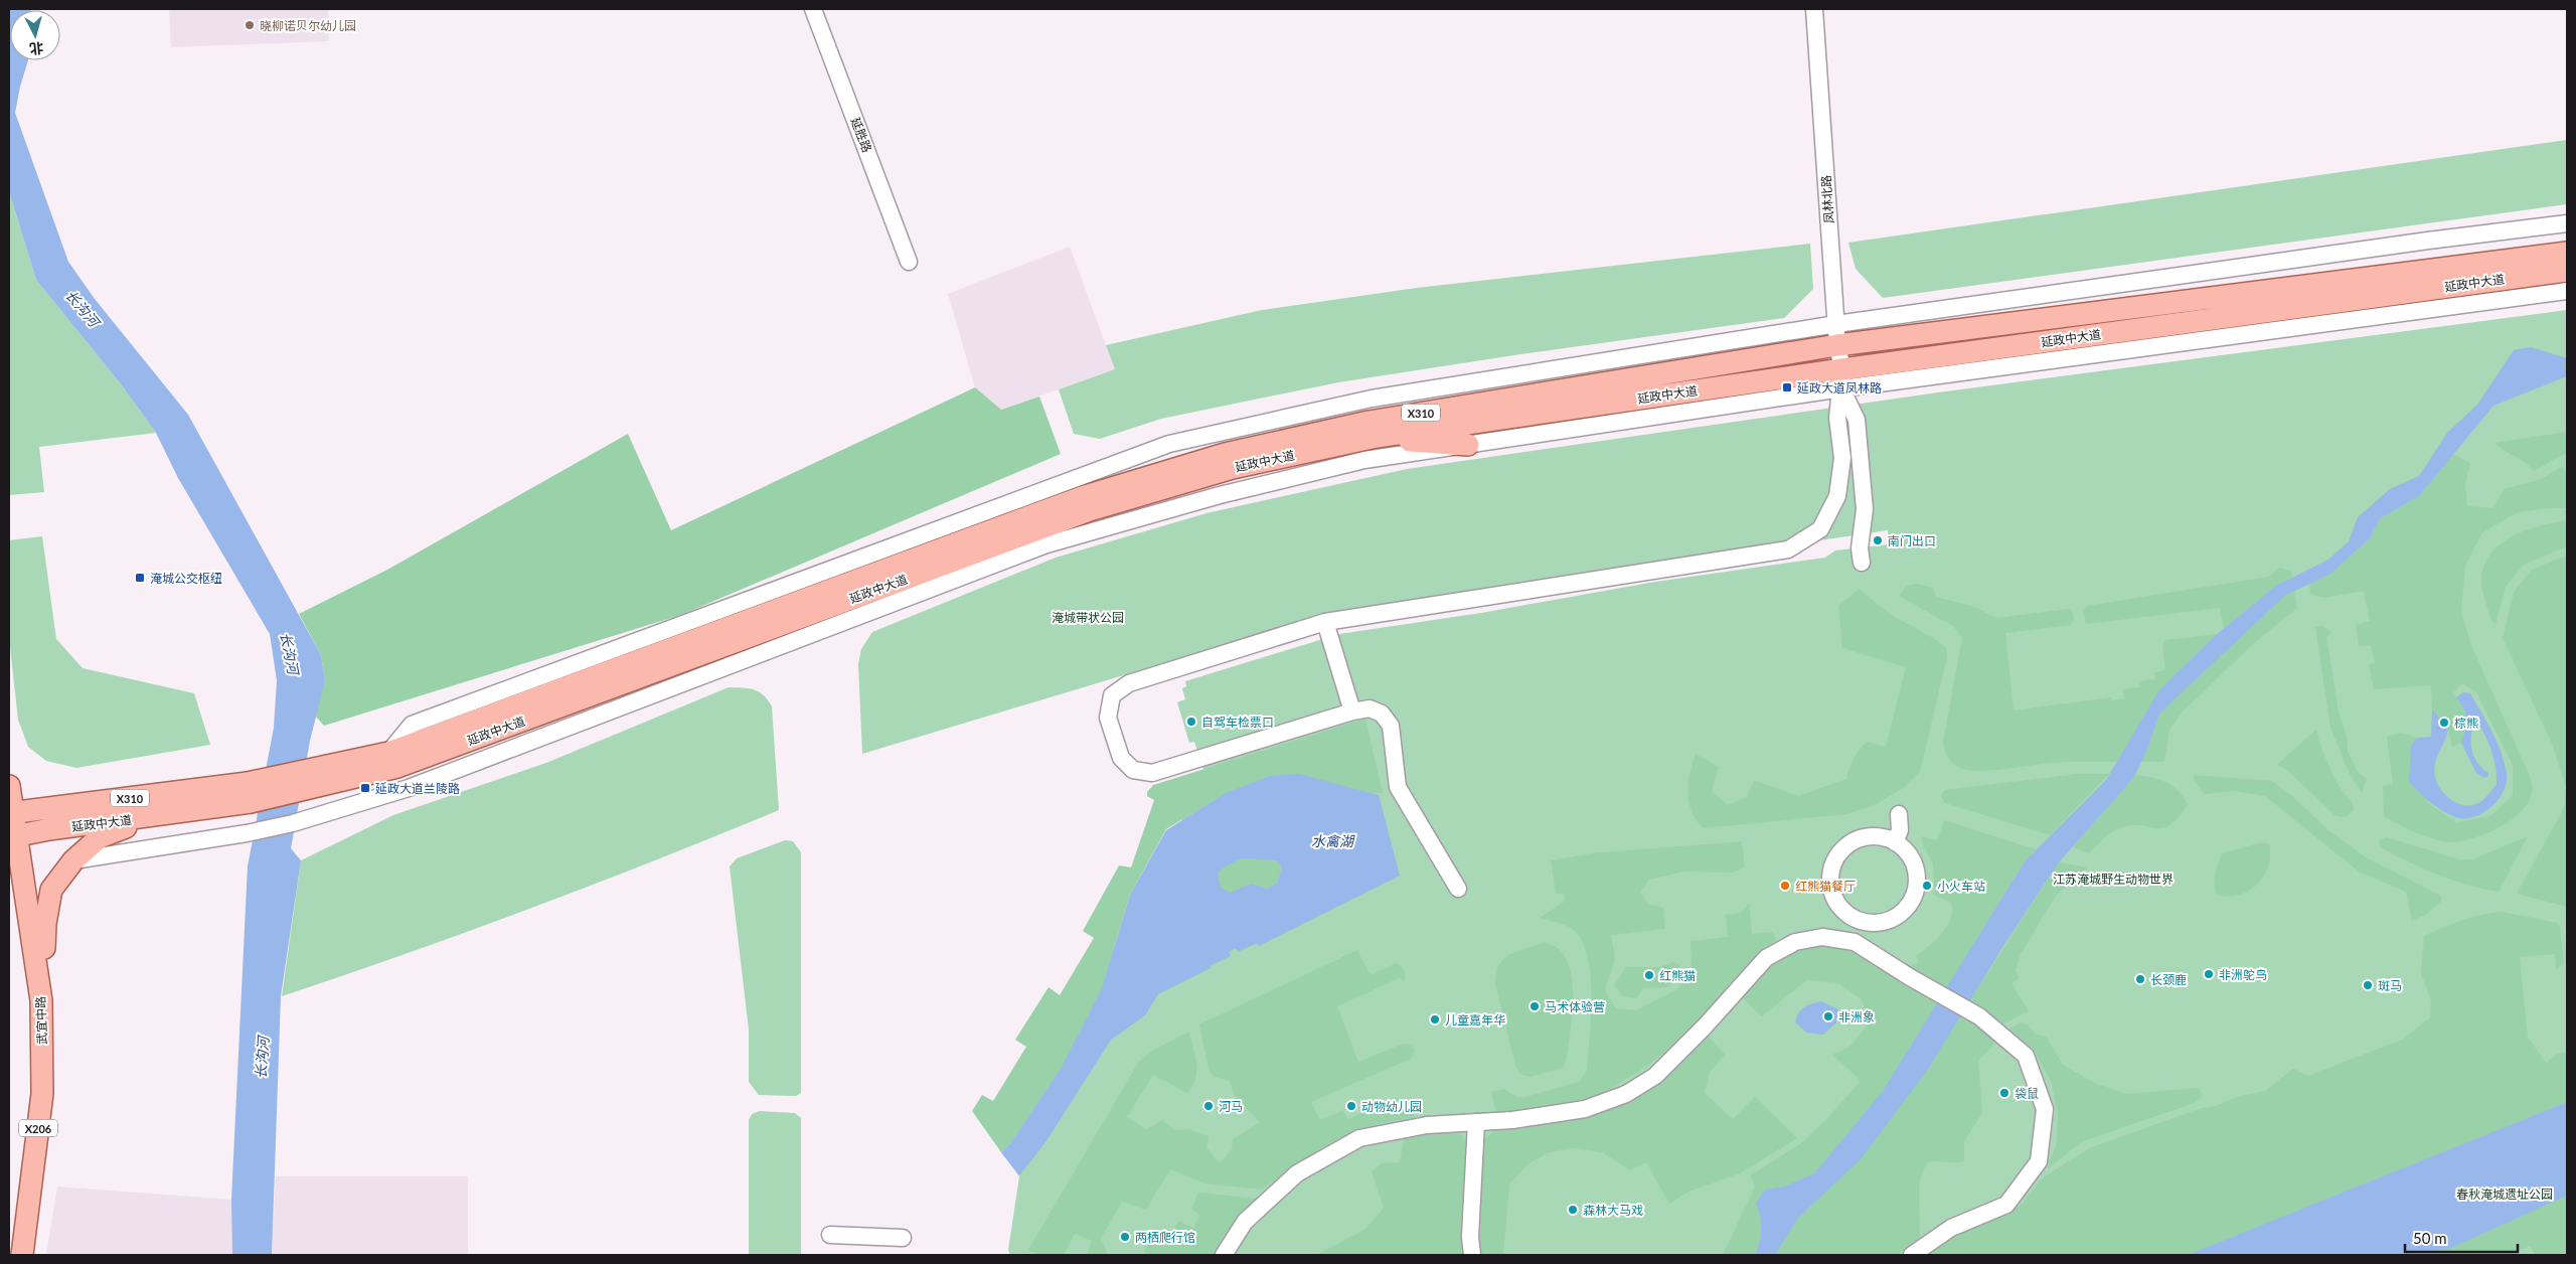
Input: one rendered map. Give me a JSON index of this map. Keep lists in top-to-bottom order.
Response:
{
  "streets": {
    "main road": [
      "延政中大道",
      "X310",
      "武宜中路",
      "X206"
    ],
    "street": ["延胜路", "凤林北路"]
  },
  "crossings": [
    ["凤林北路", "延政中大道"],
    ["延政中大道", "武宜中路"]
  ],
  "water": ["长沟河", "水禽湖"],
  "parks": ["淹城带状公园", "江苏淹城野生动物世界", "春秋淹城遗址公园"],
  "places": {
    "other": [
      "晓柳诺贝尔幼儿园",
      "南门出口",
      "自驾车检票口",
      "棕熊",
      "红熊猫餐厅",
      "小火车站",
      "非洲鸵鸟",
      "红熊猫",
      "长颈鹿",
      "斑马",
      "马术体验营",
      "非洲象",
      "儿童嘉年华",
      "袋鼠",
      "河马",
      "动物幼儿园",
      "森林大马戏",
      "两栖爬行馆"
    ],
    "transit": ["延政大道凤林路", "淹城公交枢纽", "延政大道兰陵路"]
  },
  "scale_bar": "50 m",
  "north": "bottom"
}
